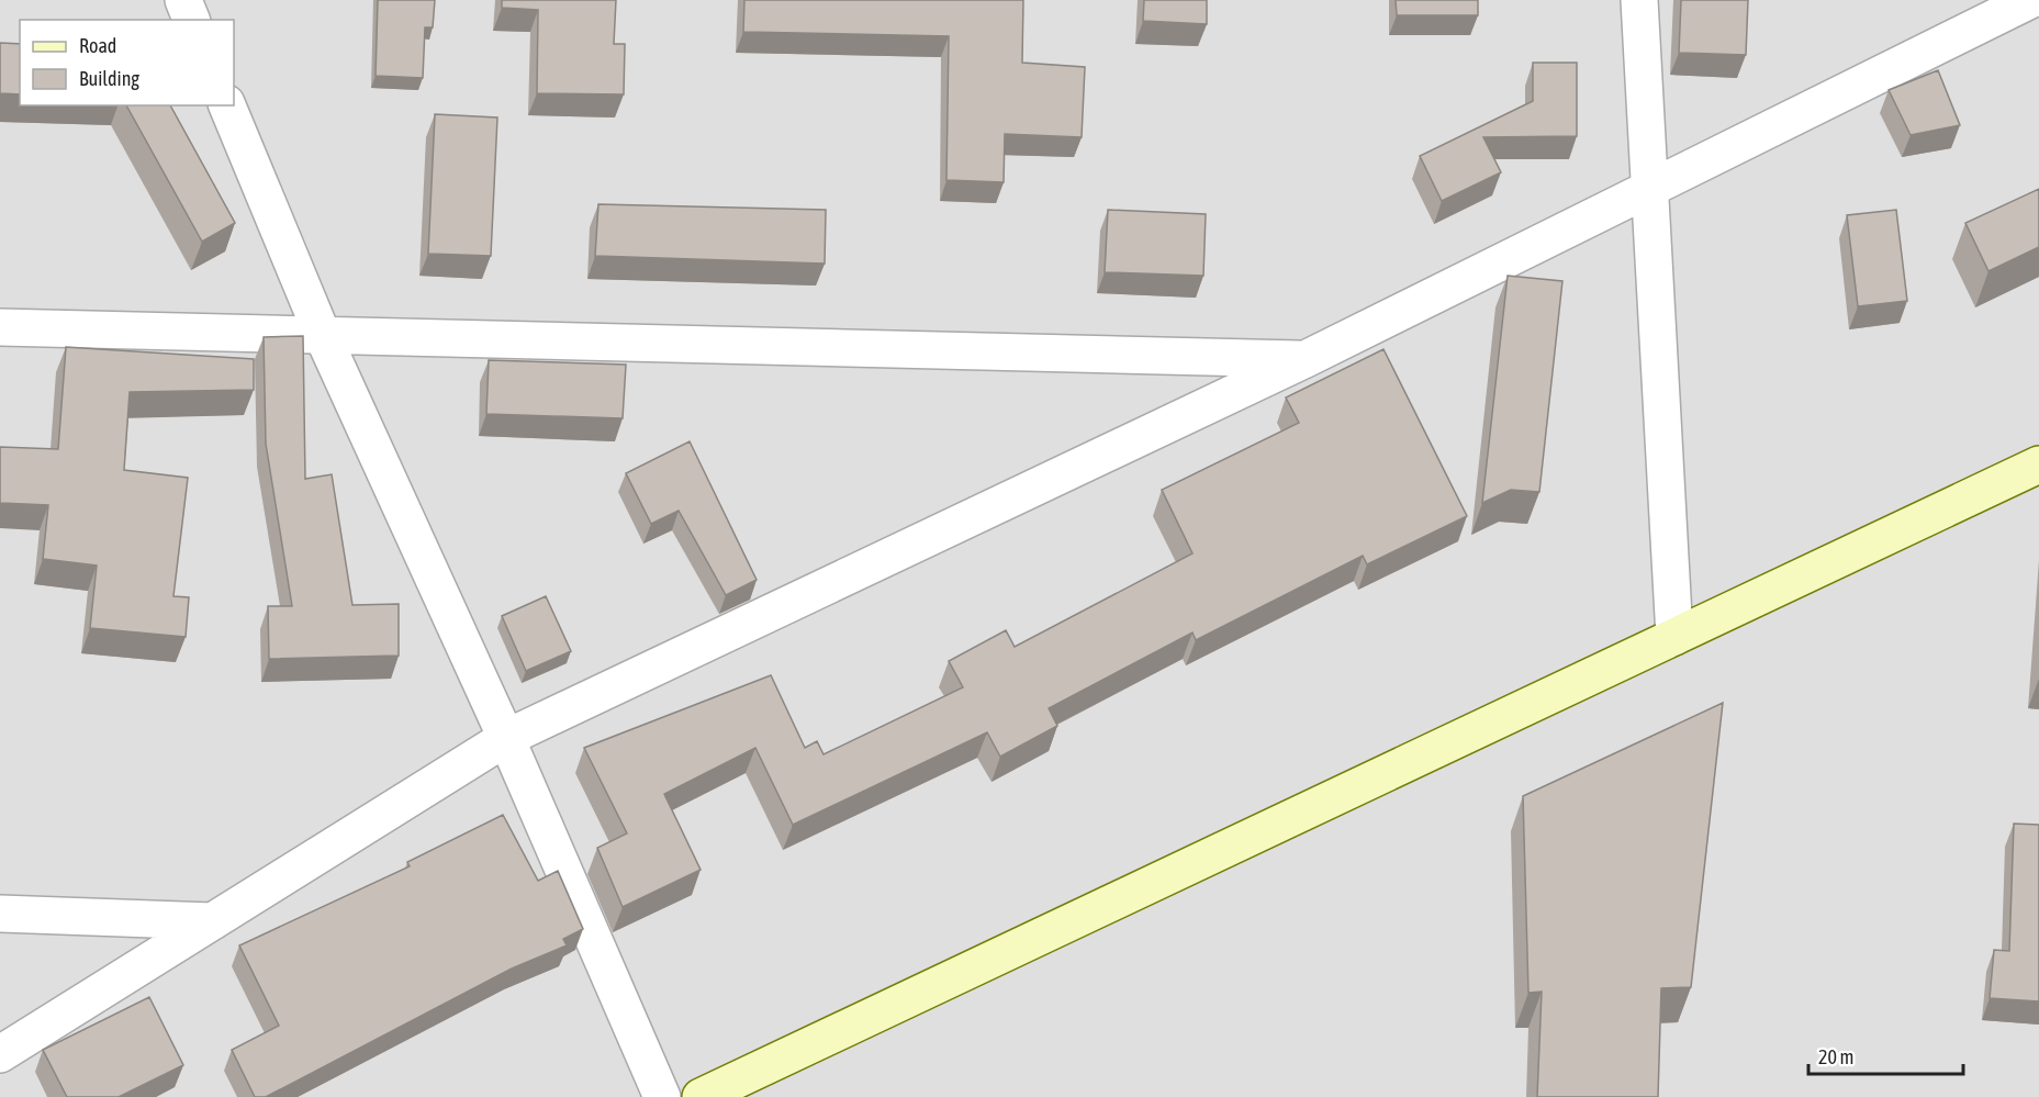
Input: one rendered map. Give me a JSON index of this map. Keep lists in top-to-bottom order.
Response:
{
  "legend": ["Road", "Building"],
  "scale_bar": "20 m"
}
